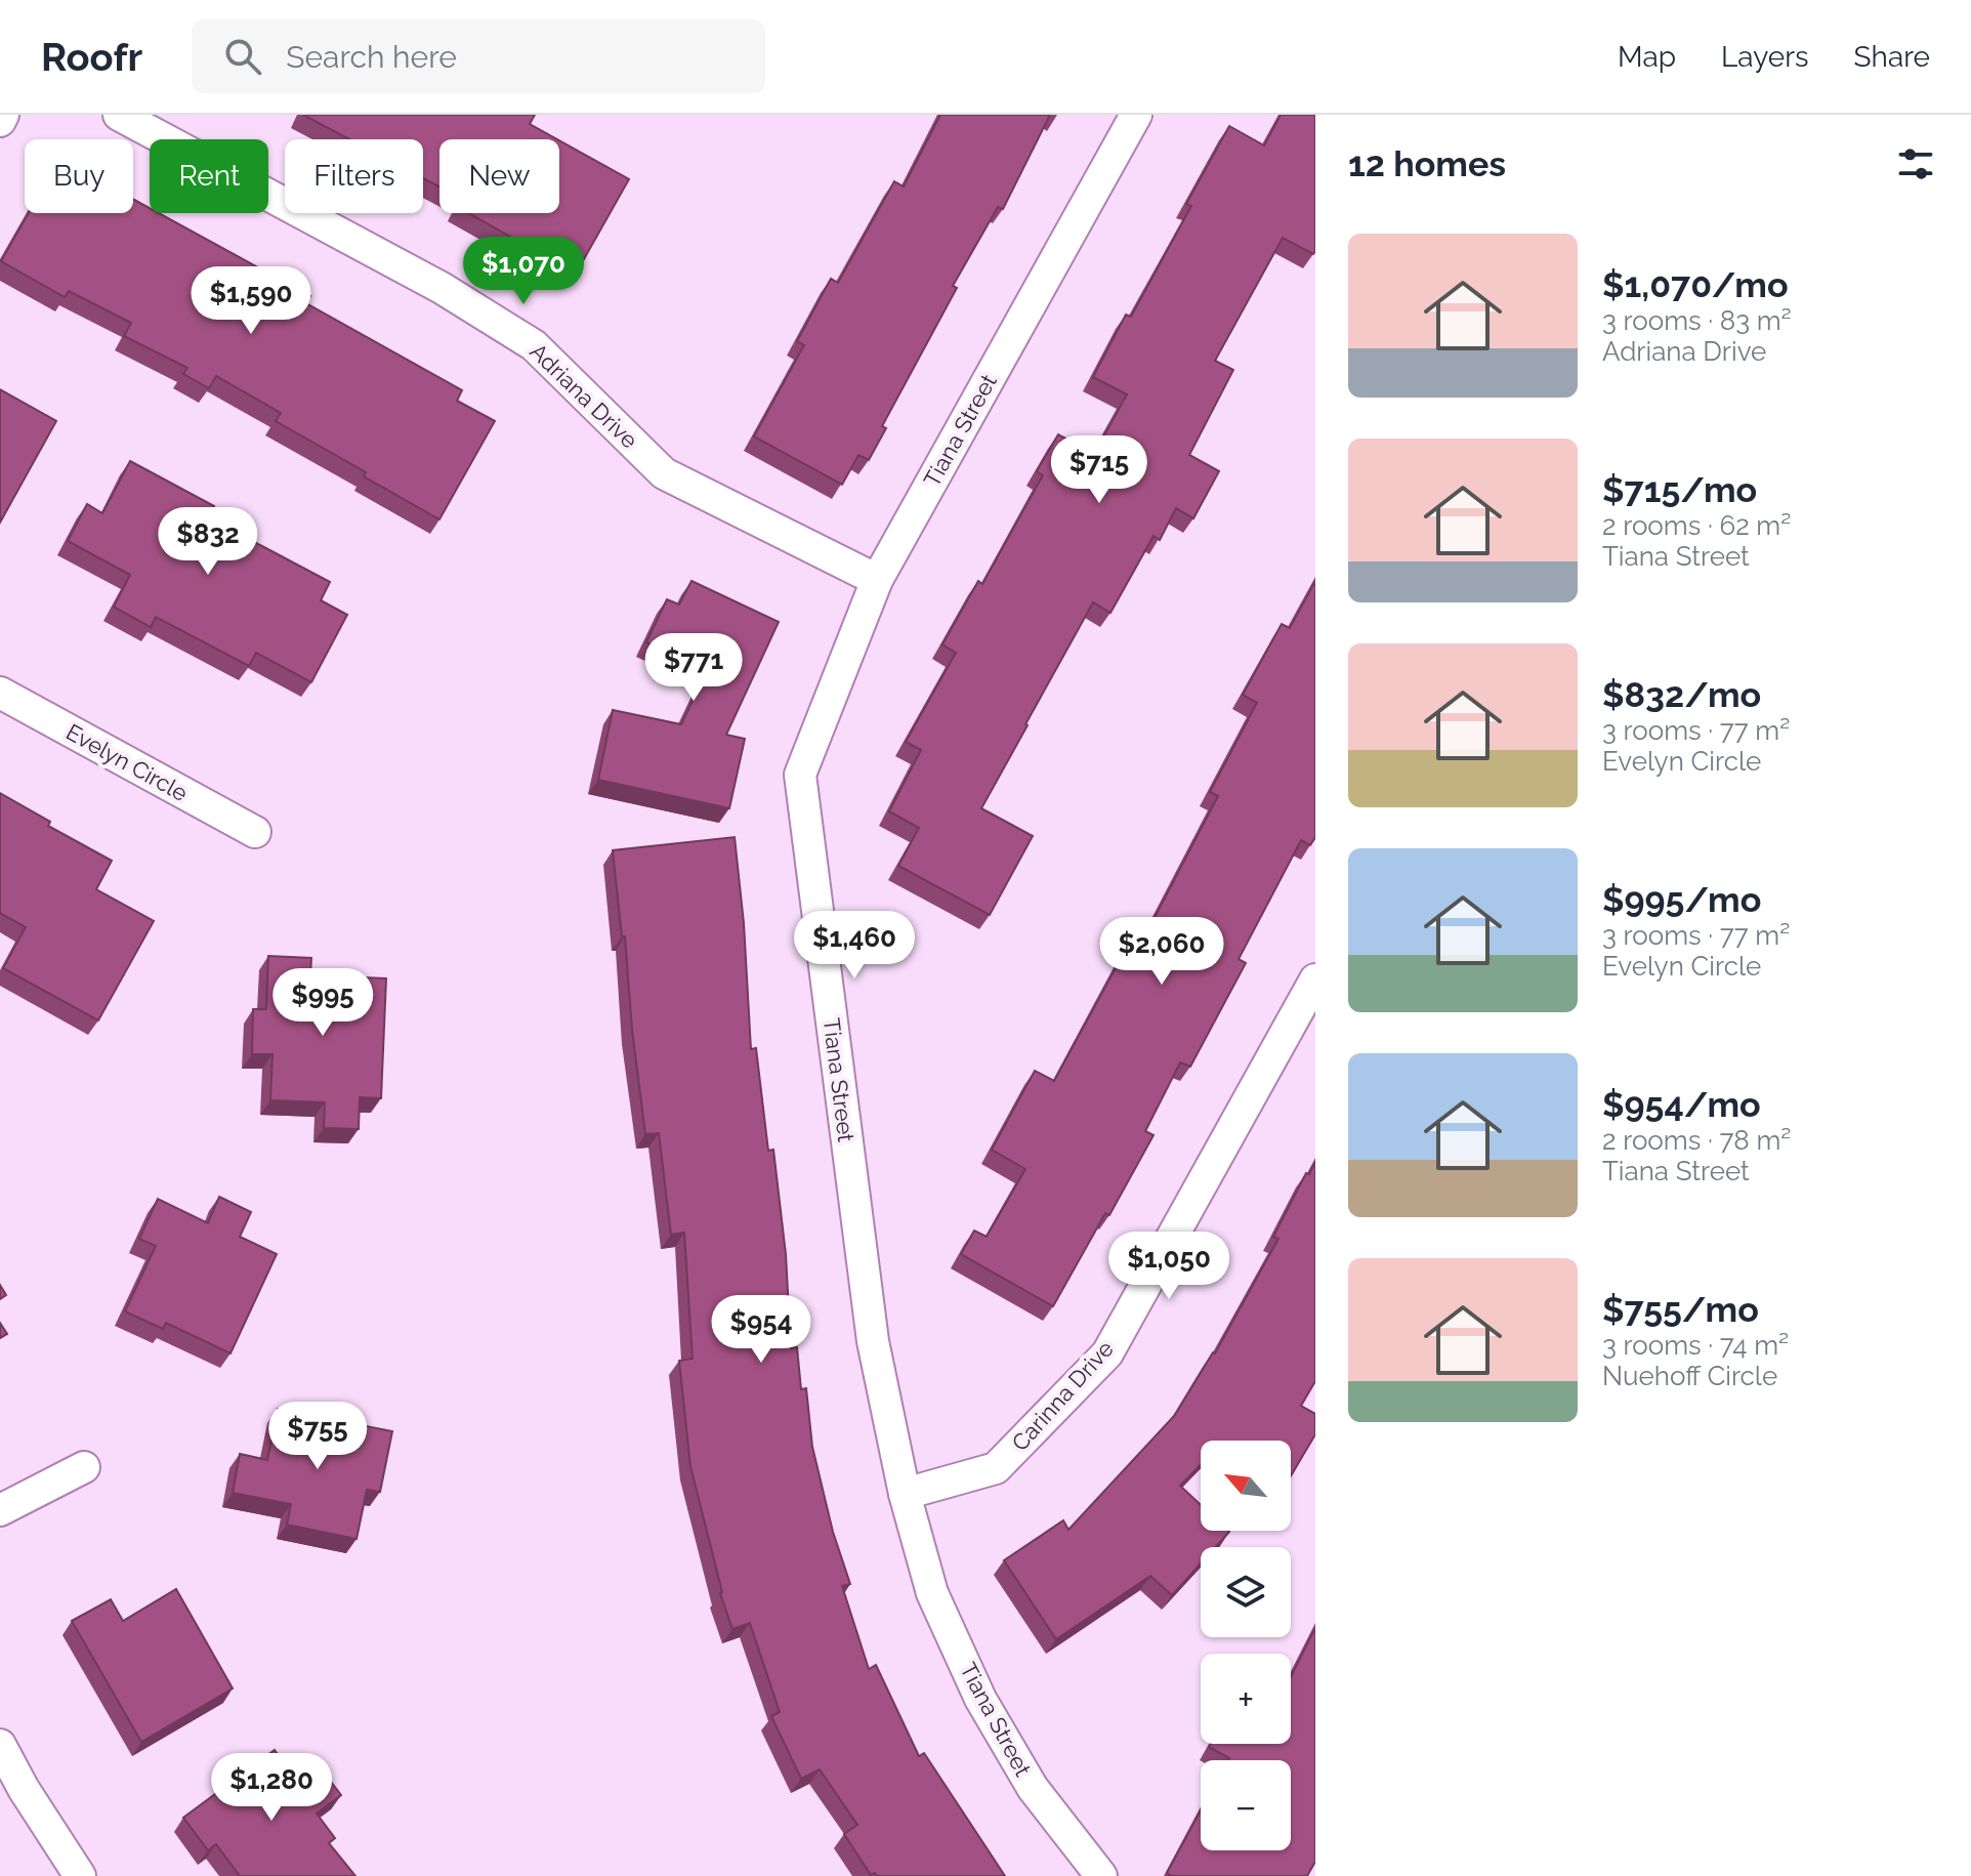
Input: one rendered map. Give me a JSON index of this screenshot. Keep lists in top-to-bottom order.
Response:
{
  "streets": {
    "street": [
      "Adriana Drive",
      "Tiana Street",
      "Evelyn Circle",
      "Carinna Drive"
    ]
  },
  "crossings": [
    ["Adriana Drive", "Tiana Street"],
    ["Tiana Street", "Carinna Drive"]
  ],
  "north": "top left",
  "page": {
    "header": "Roofr",
    "search": "Search here",
    "nav": ["Map", "Layers", "Share"],
    "heading": "12 homes",
    "chip": [
      "Buy",
      "Rent",
      "Filters",
      "New"
    ],
    "list": [
      {
        "name": "$1,070/mo",
        "note": "3 rooms · 83 m² · Adriana Drive"
      },
      {
        "name": "$715/mo",
        "note": "2 rooms · 62 m² · Tiana Street"
      },
      {
        "name": "$832/mo",
        "note": "3 rooms · 77 m² · Evelyn Circle"
      },
      {
        "name": "$995/mo",
        "note": "3 rooms · 77 m² · Evelyn Circle"
      },
      {
        "name": "$954/mo",
        "note": "2 rooms · 78 m² · Tiana Street"
      },
      {
        "name": "$755/mo",
        "note": "3 rooms · 74 m² · Nuehoff Circle"
      }
    ],
    "price": [
      "$1,070",
      "$1,590",
      "$715",
      "$832",
      "$771",
      "$1,460",
      "$2,060",
      "$995",
      "$1,050",
      "$954",
      "$755",
      "$1,280"
    ],
    "map_buttons": ["+", "−"]
  }
}
